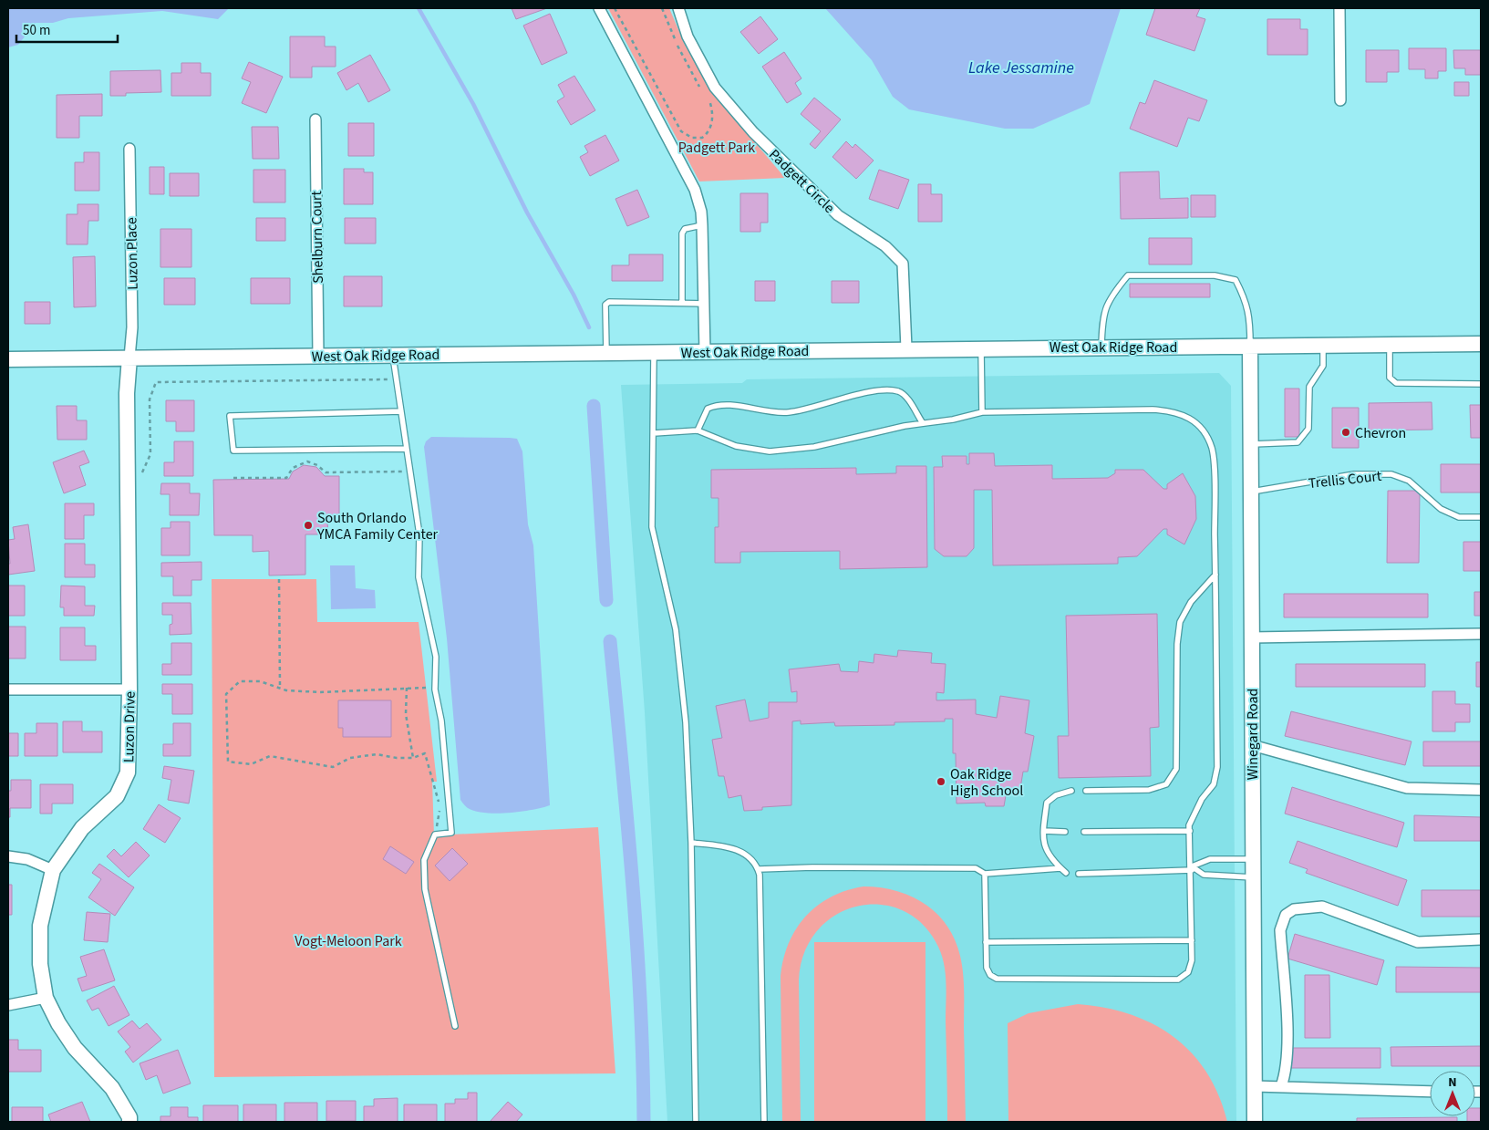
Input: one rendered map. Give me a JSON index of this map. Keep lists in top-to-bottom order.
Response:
{
  "streets": {
    "street": [
      "Padgett Circle",
      "Shelburn Court",
      "Luzon Place",
      "West Oak Ridge Road",
      "Luzon Drive",
      "Winegard Road"
    ],
    "lane": ["Trellis Court"]
  },
  "crossings": [
    ["Padgett Circle", "West Oak Ridge Road"],
    ["Shelburn Court", "West Oak Ridge Road"],
    ["Luzon Place", "West Oak Ridge Road"],
    ["Luzon Place", "Luzon Drive"],
    ["West Oak Ridge Road", "Luzon Drive"],
    ["West Oak Ridge Road", "Winegard Road"],
    ["Trellis Court", "Winegard Road"]
  ],
  "water": ["Lake Jessamine"],
  "parks": ["Padgett Park", "Vogt-Meloon Park"],
  "places": ["Chevron", "South Orlando YMCA Family Center", "Oak Ridge High School"],
  "scale_bar": "50 m",
  "north": "top"
}
